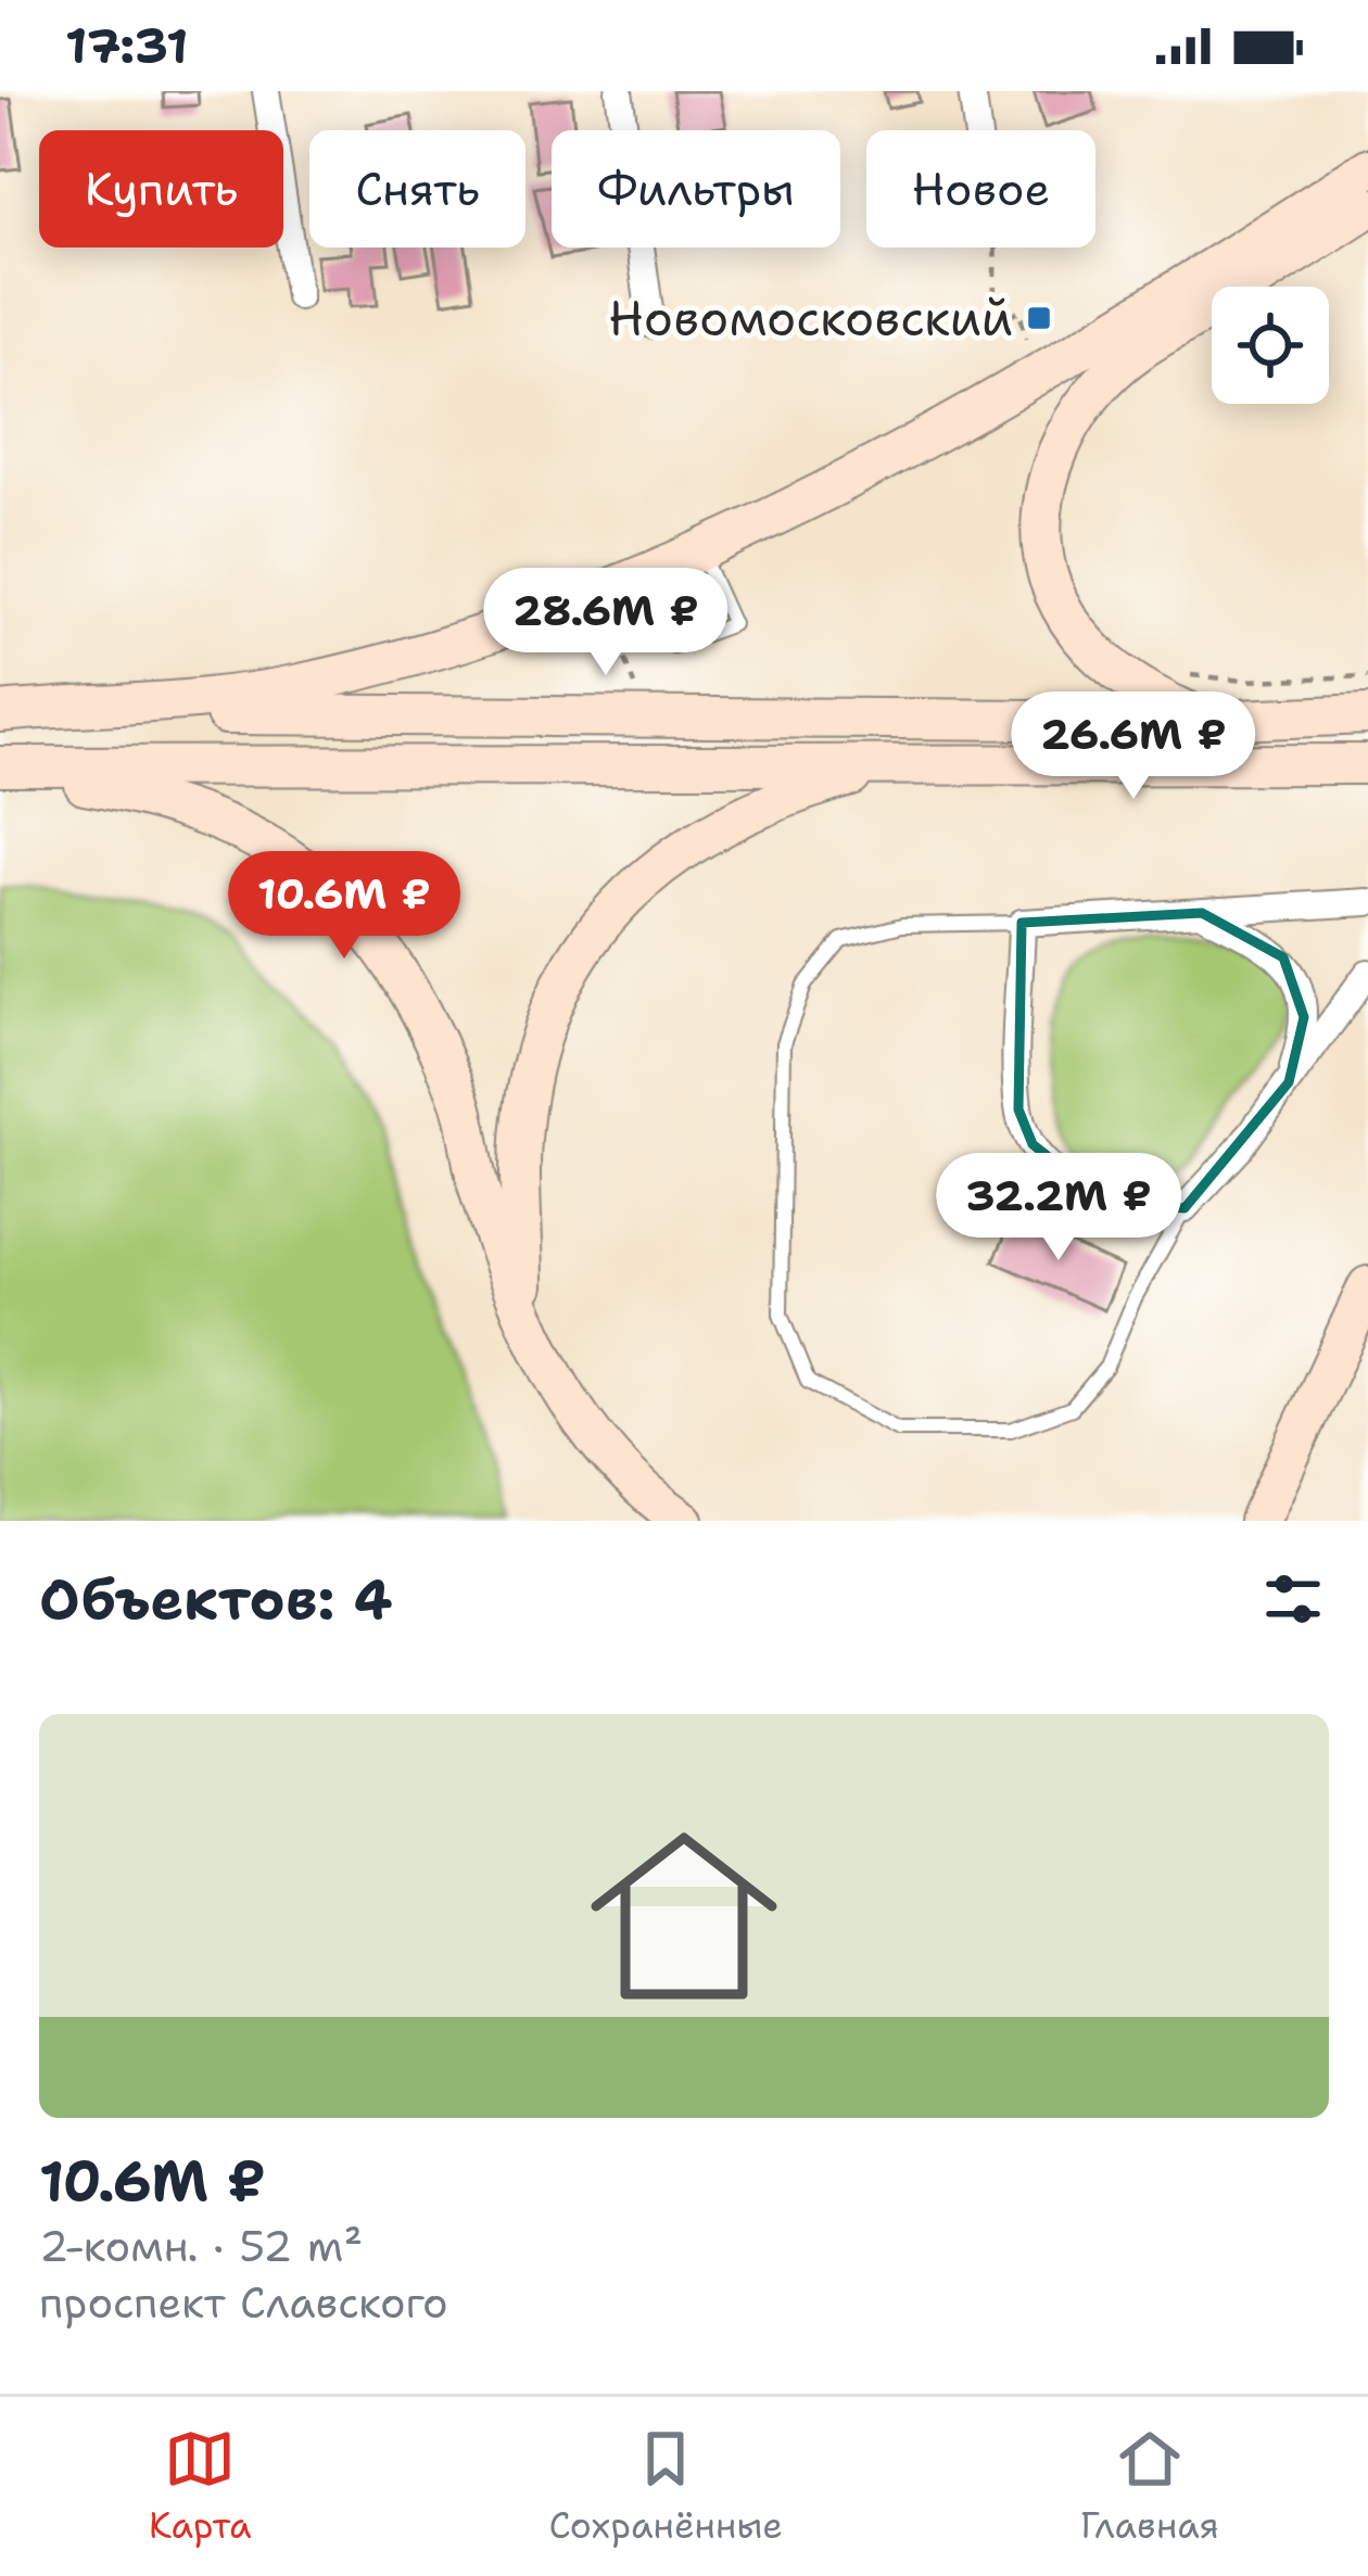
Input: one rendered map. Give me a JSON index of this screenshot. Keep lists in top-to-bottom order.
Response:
{
  "places": {
    "transit": ["Новомосковский"]
  },
  "page": {
    "status": "17:31",
    "chip": [
      "Купить",
      "Снять",
      "Фильтры",
      "Новое"
    ],
    "price": [
      "28.6M ₽",
      "26.6M ₽",
      "10.6M ₽",
      "32.2M ₽"
    ],
    "heading": "Объектов: 4",
    "list": [
      {
        "name": "10.6M ₽",
        "note": "2-комн. · 52 m² · проспект Славского"
      }
    ],
    "tabs": ["Карта", "Сохранённые", "Главная"]
  }
}
